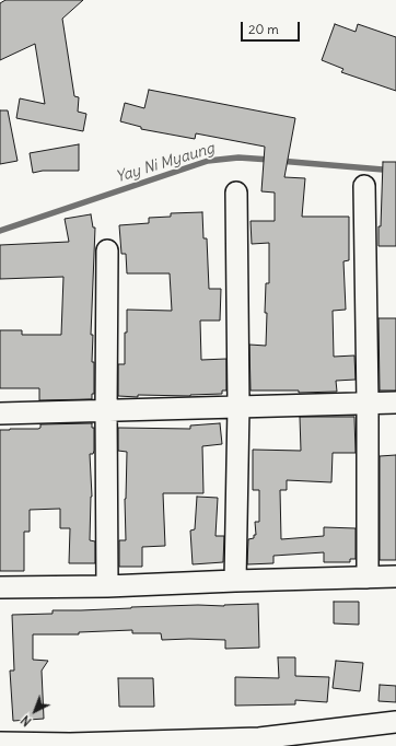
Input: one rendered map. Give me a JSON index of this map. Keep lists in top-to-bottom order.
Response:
{
  "water": ["Yay Ni Myaung"],
  "scale_bar": "20 m",
  "north": "bottom left"
}
